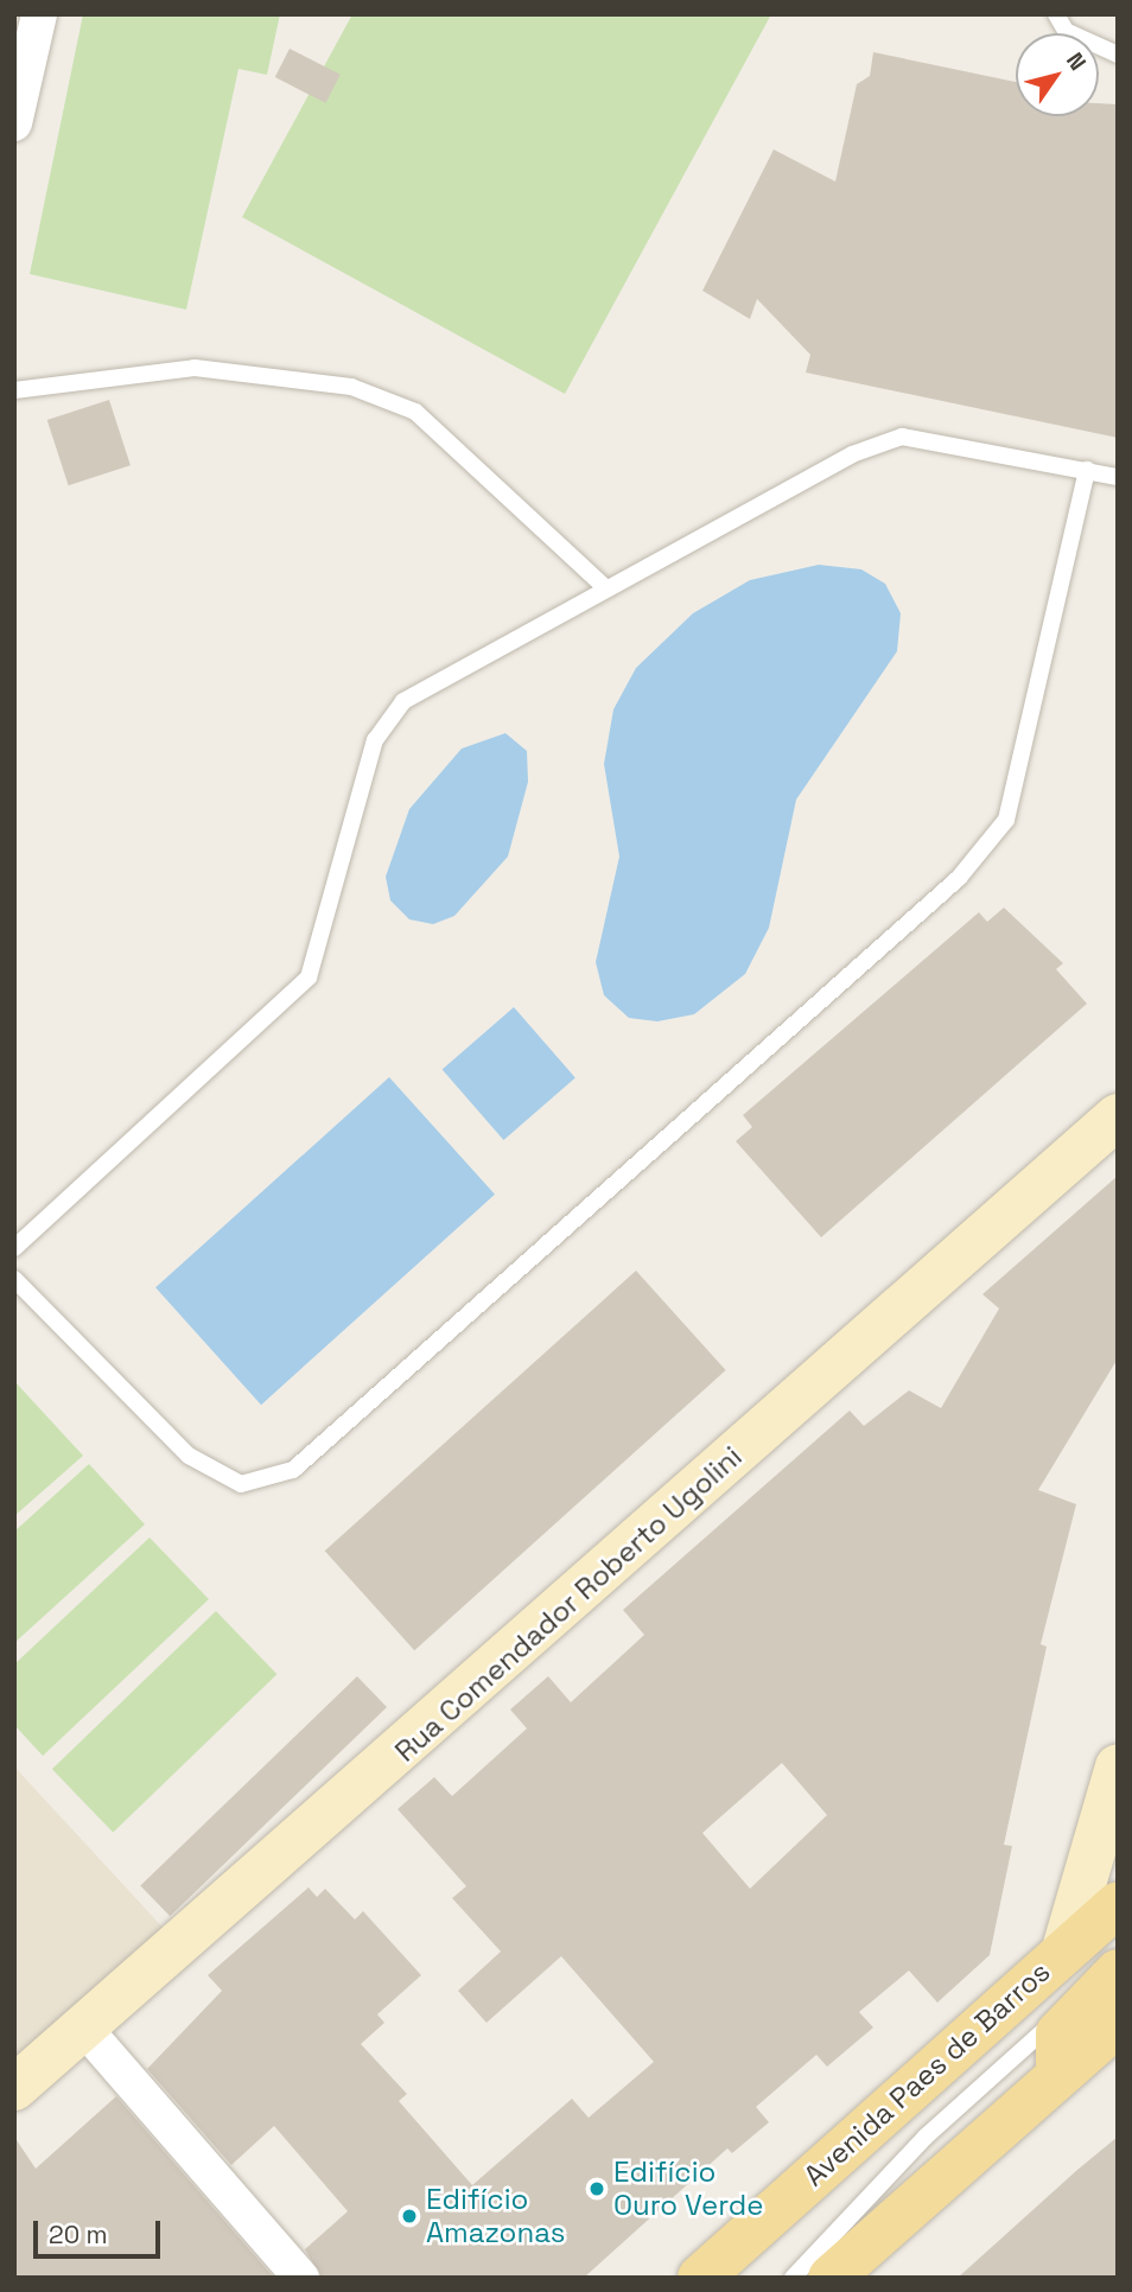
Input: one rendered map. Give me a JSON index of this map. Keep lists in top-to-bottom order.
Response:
{
  "streets": {
    "main road": ["Avenida Paes de Barros"],
    "street": ["Rua Comendador Roberto Ugolini"]
  },
  "places": ["Edifício Ouro Verde", "Edifício Amazonas"],
  "scale_bar": "20 m",
  "north": "top right"
}
